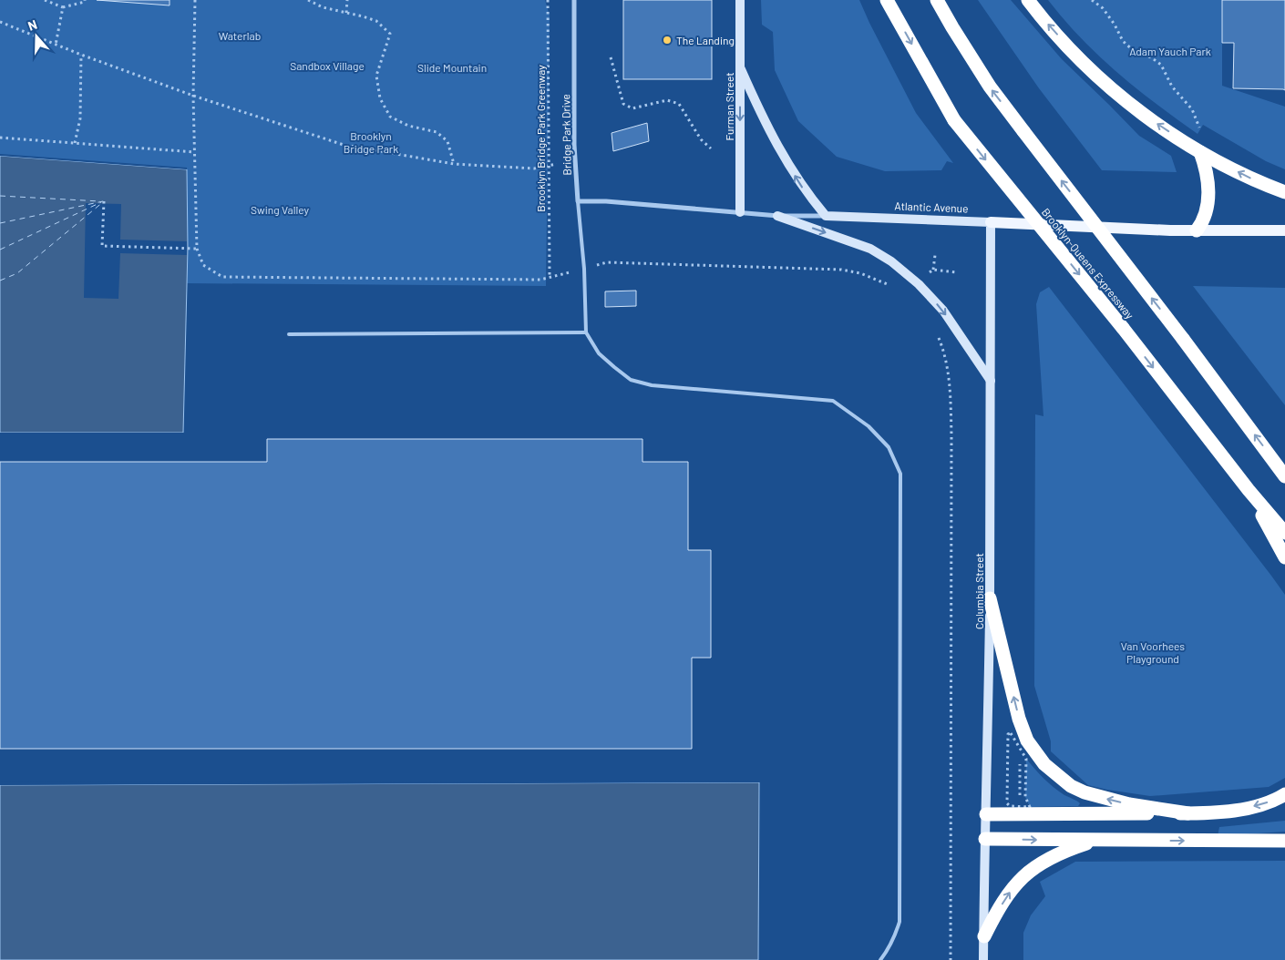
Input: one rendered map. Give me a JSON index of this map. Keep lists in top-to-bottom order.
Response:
{
  "streets": {
    "highway": ["Brooklyn-Queens Expressway"],
    "main road": ["Furman Street", "Atlantic Avenue", "Columbia Street"],
    "street": ["Bridge Park Drive"],
    "path": ["Brooklyn Bridge Park Greenway"]
  },
  "crossings": [
    ["Furman Street", "Atlantic Avenue"],
    ["Bridge Park Drive", "Atlantic Avenue"],
    ["Atlantic Avenue", "Columbia Street"]
  ],
  "one_way": ["Furman Street"],
  "parks": [
    "Waterlab",
    "Adam Yauch Park",
    "Sandbox Village",
    "Slide Mountain",
    "Brooklyn Bridge Park",
    "Swing Valley",
    "Van Voorhees Playground"
  ],
  "places": ["The Landing"],
  "north": "top"
}
